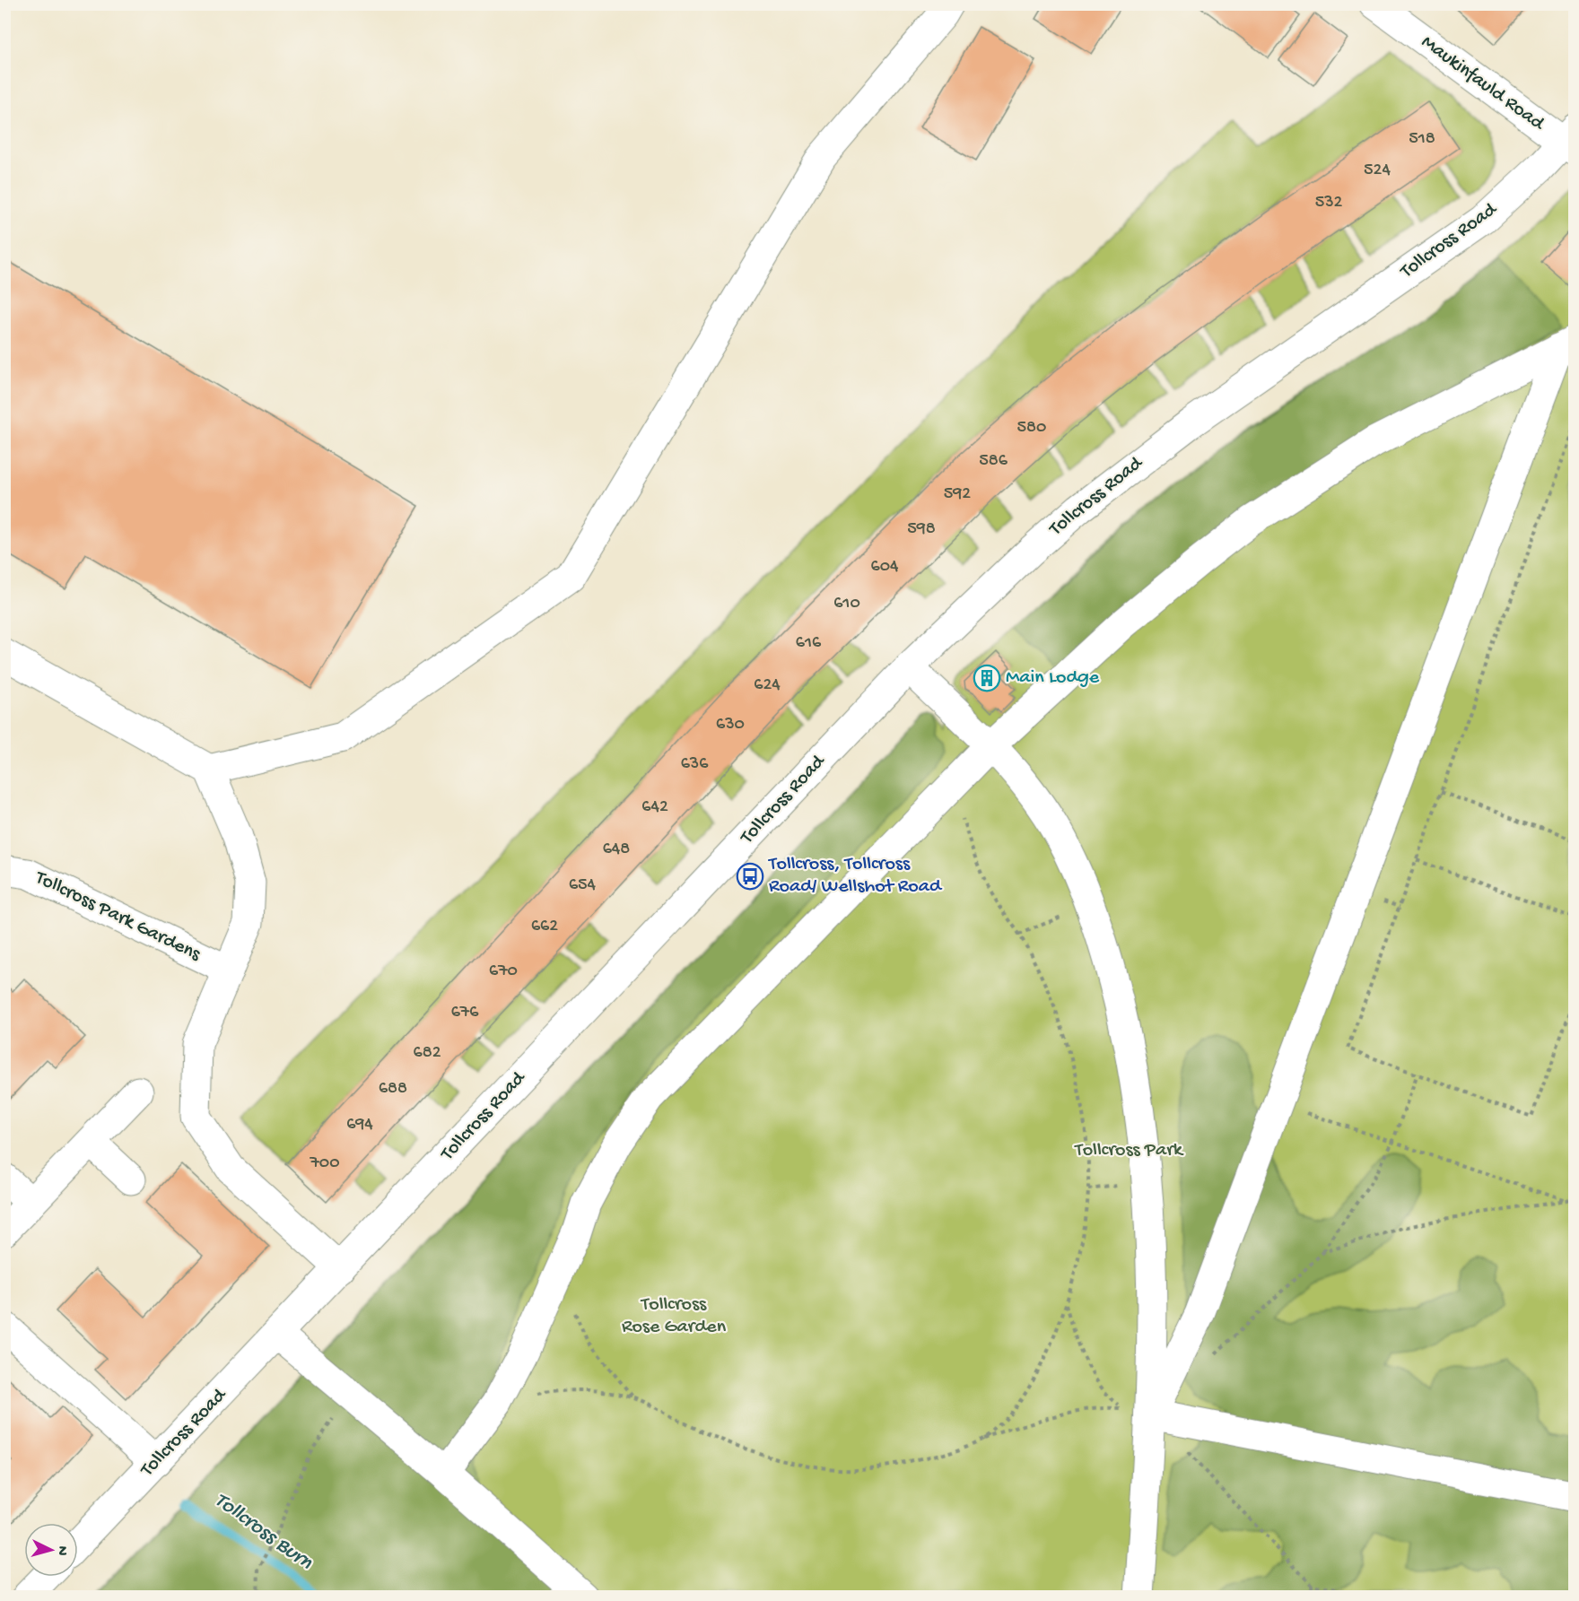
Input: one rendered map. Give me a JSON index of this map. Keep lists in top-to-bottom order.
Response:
{
  "streets": {
    "street": ["Maukinfauld Road", "Tollcross Road", "Tollcross Park Gardens"]
  },
  "crossings": [
    ["Maukinfauld Road", "Tollcross Road"]
  ],
  "water": ["Tollcross Burn"],
  "parks": ["Tollcross Park", "Tollcross Rose Garden"],
  "places": {
    "building": ["Main Lodge"],
    "bus stop": ["Tollcross, Tollcross Road/ Wellshot Road"]
  },
  "house_numbers": [
    "518",
    "524",
    "532",
    "580",
    "586",
    "592",
    "598",
    "604",
    "610",
    "616",
    "624",
    "630",
    "636",
    "642",
    "648",
    "654",
    "662",
    "670",
    "676",
    "682",
    "688",
    "694",
    "700"
  ],
  "north": "right"
}
